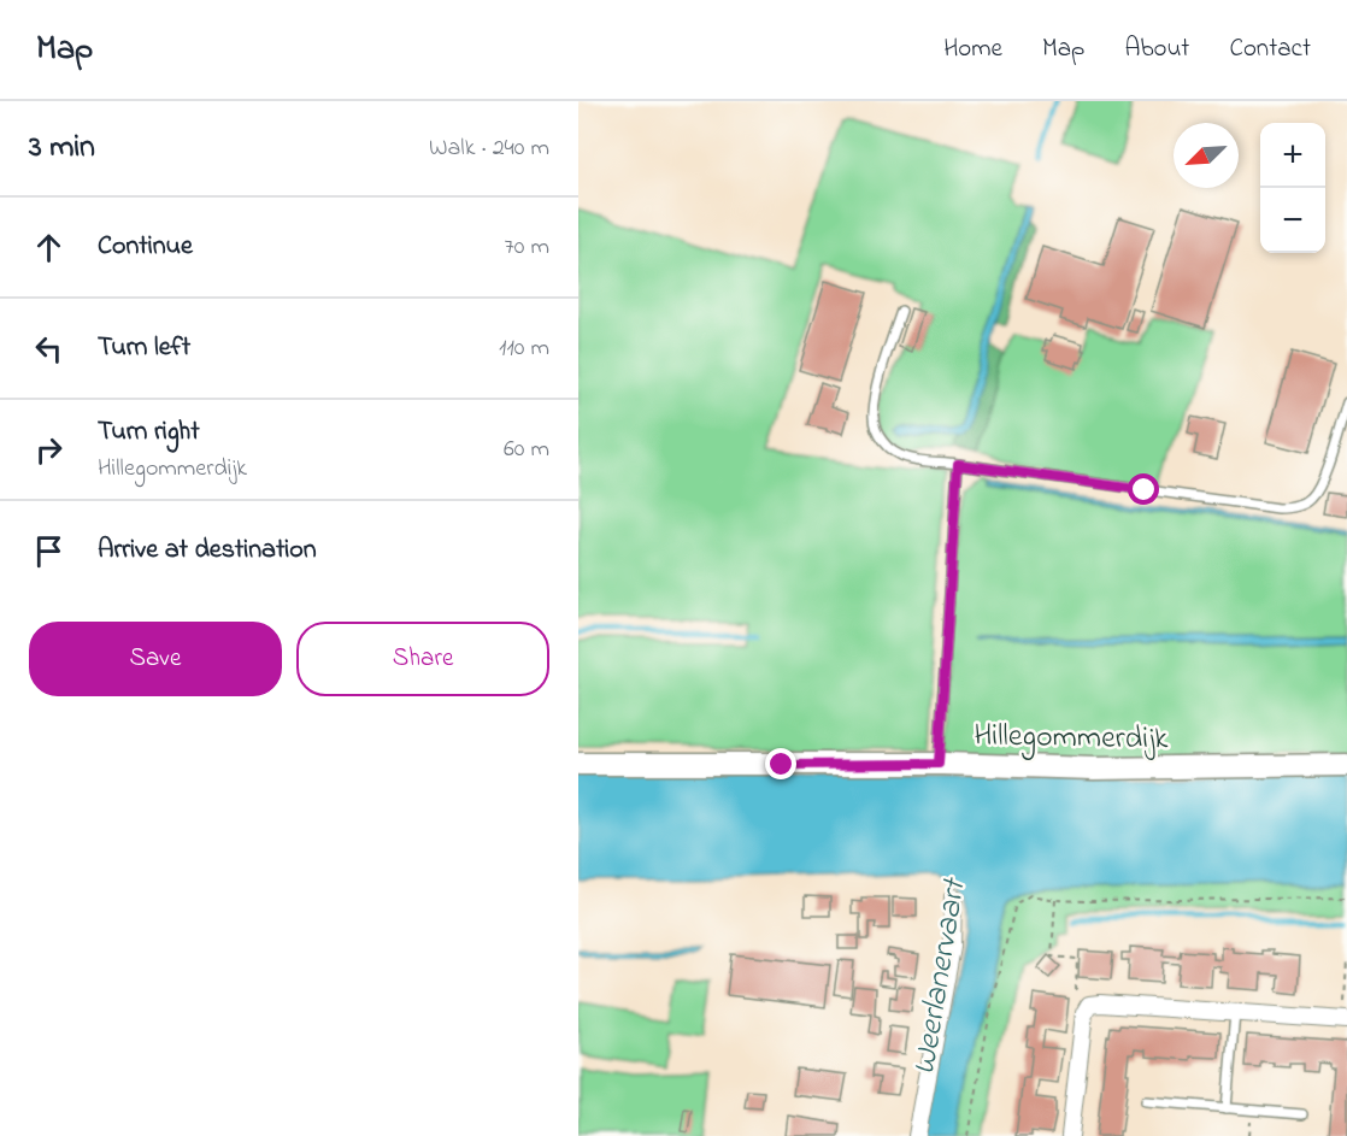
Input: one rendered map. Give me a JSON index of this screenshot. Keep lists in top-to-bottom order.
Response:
{
  "streets": {
    "street": ["Hillegommerdijk"]
  },
  "water": ["Weerlanervaart"],
  "north": "bottom left",
  "page": {
    "header": "Map",
    "nav": [
      "Home",
      "Map",
      "About",
      "Contact"
    ],
    "heading": ["3 min", "Walk · 240 m"],
    "map_buttons": ["+", "−"],
    "list": [
      ["Continue", "70 m"],
      ["Turn left", "110 m"],
      ["Turn right", "Hillegommerdijk", "60 m"],
      "Arrive at destination"
    ],
    "buttons": ["Save", "Share"]
  }
}
